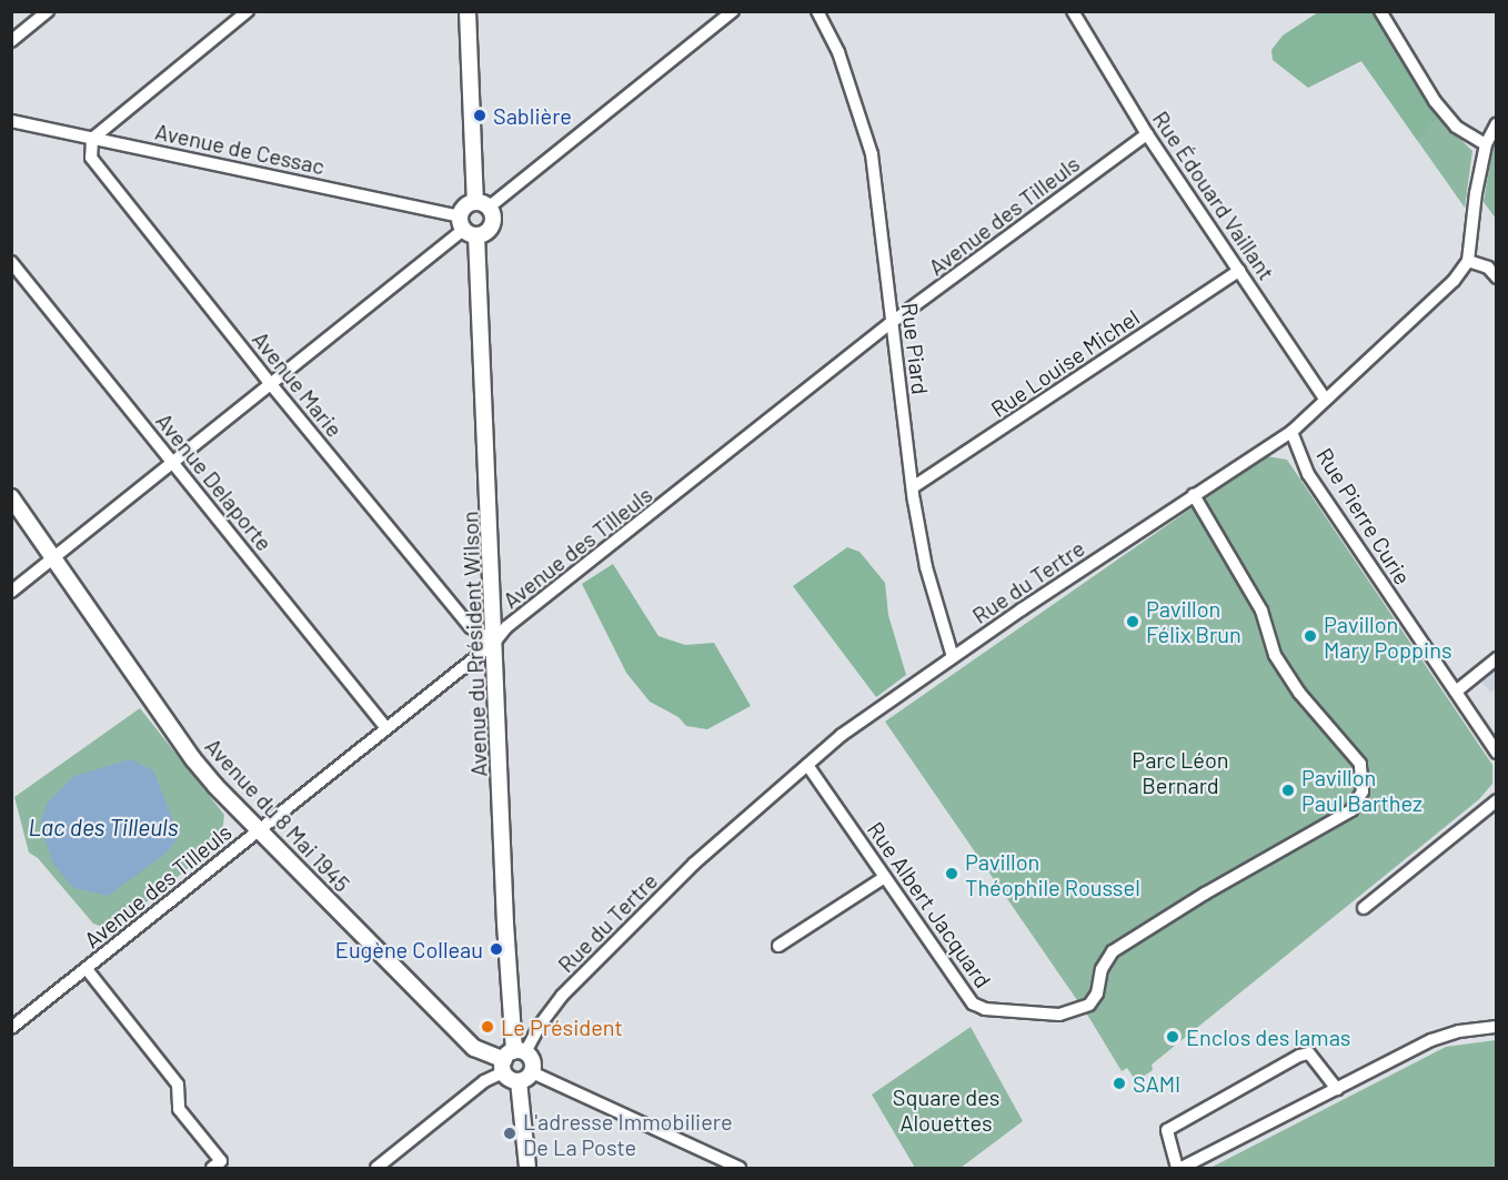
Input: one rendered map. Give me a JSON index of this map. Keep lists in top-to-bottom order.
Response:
{
  "streets": {
    "street": [
      "Avenue de Cessac",
      "Rue Édouard Vaillant",
      "Avenue des Tilleuls",
      "Rue Piard",
      "Rue Louise Michel",
      "Avenue Marie",
      "Avenue Delaporte",
      "Rue Pierre Curie",
      "Rue du Tertre",
      "Avenue du Président Wilson",
      "Avenue du 8 Mai 1945",
      "Rue Albert Jacquard"
    ]
  },
  "crossings": [
    ["Avenue de Cessac", "Avenue Marie"],
    ["Avenue de Cessac", "Avenue du Président Wilson"],
    ["Rue Édouard Vaillant", "Avenue des Tilleuls"],
    ["Rue Édouard Vaillant", "Rue Louise Michel"],
    ["Rue Édouard Vaillant", "Rue du Tertre"],
    ["Avenue des Tilleuls", "Rue Piard"],
    ["Avenue des Tilleuls", "Avenue Marie"],
    ["Avenue des Tilleuls", "Avenue Delaporte"],
    ["Avenue des Tilleuls", "Avenue du Président Wilson"],
    ["Avenue des Tilleuls", "Avenue du 8 Mai 1945"],
    ["Rue Piard", "Rue Louise Michel"],
    ["Rue Piard", "Rue du Tertre"],
    ["Avenue Marie", "Avenue du Président Wilson"],
    ["Rue Pierre Curie", "Rue du Tertre"],
    ["Rue du Tertre", "Avenue du Président Wilson"],
    ["Rue du Tertre", "Avenue du 8 Mai 1945"],
    ["Rue du Tertre", "Rue Albert Jacquard"],
    ["Avenue du Président Wilson", "Avenue du 8 Mai 1945"]
  ],
  "water": ["Lac des Tilleuls"],
  "parks": ["Parc Léon Bernard", "Square des Alouettes"],
  "places": [
    "Sablière",
    "Pavillon Félix Brun",
    "Pavillon Mary Poppins",
    "Pavillon Paul Barthez",
    "Pavillon Théophile Roussel",
    "Eugène Colleau",
    "Le Président",
    "Enclos des lamas",
    "SAMI",
    "L'adresse Immobiliere De La Poste"
  ]
}
